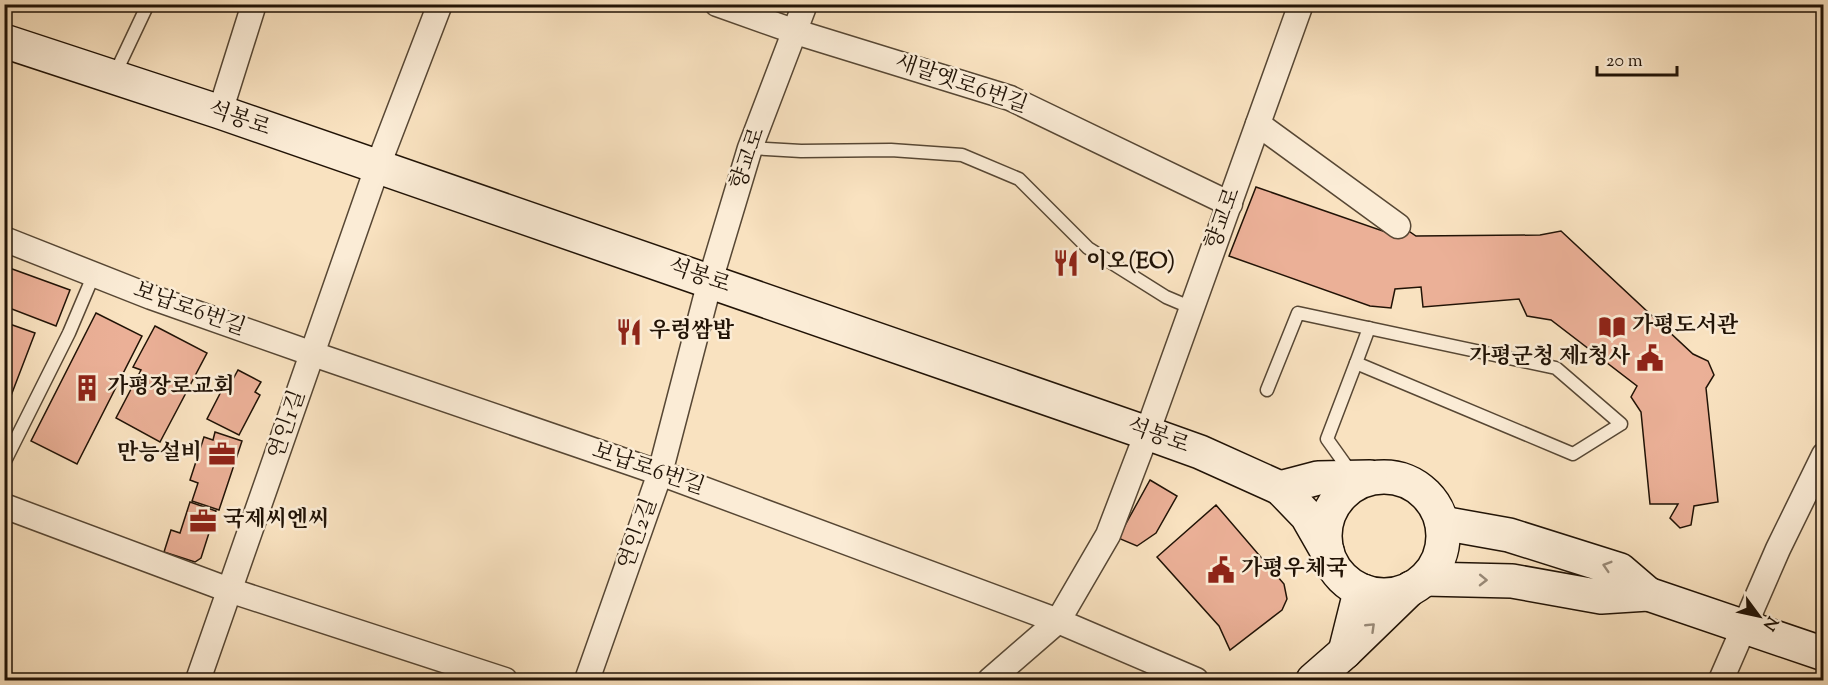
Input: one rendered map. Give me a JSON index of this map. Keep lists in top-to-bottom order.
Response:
{
  "streets": {
    "main road": ["석봉로"],
    "street": [
      "새말옛로6번길",
      "향교로",
      "보납로6번길",
      "연인1길",
      "연인2길"
    ]
  },
  "crossings": [
    ["새말옛로6번길", "향교로"],
    ["석봉로", "향교로"],
    ["석봉로", "연인1길"],
    ["석봉로", "연인2길"],
    ["향교로", "보납로6번길"],
    ["향교로", "연인2길"],
    ["보납로6번길", "연인1길"],
    ["보납로6번길", "연인2길"]
  ],
  "places": {
    "restaurant": ["이오(EO)", "우렁쌈밥"],
    "library": ["가평도서관"],
    "public building": ["가평군청 제1청사", "가평우체국"],
    "building": ["가평장로교회"],
    "office": ["만능설비", "국제씨엔씨"]
  },
  "scale_bar": "20 m",
  "north": "bottom right"
}
